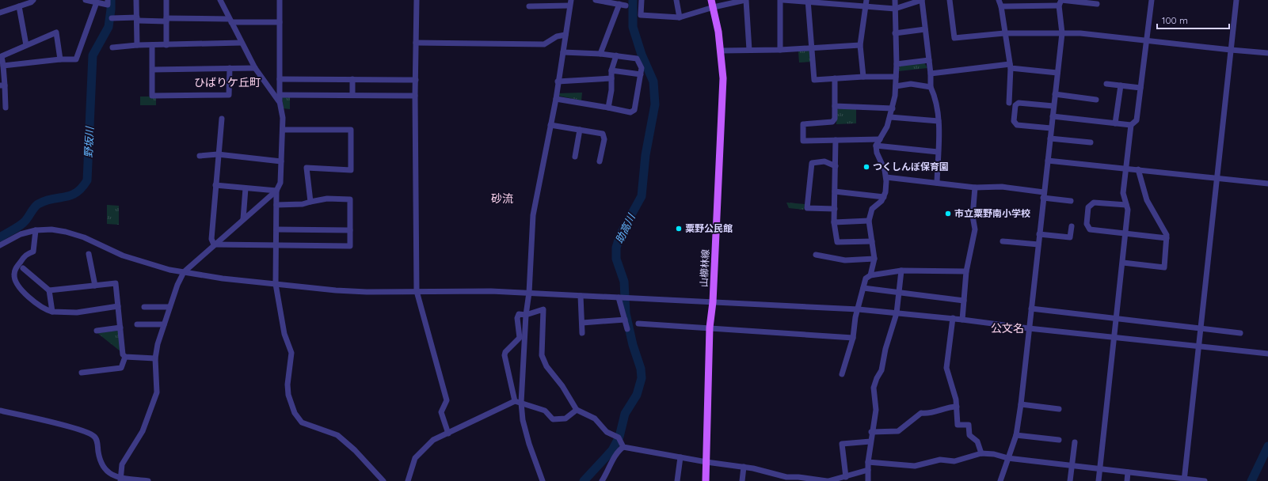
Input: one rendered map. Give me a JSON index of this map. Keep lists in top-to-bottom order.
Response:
{
  "streets": {
    "main road": ["山櫛林線"]
  },
  "districts": ["ひばりケ丘町", "砂流", "公文名"],
  "water": ["野坂川", "助高川"],
  "places": ["つくしんぼ保育園", "市立粟野南小学校", "粟野公民館"],
  "scale_bar": "100 m"
}
